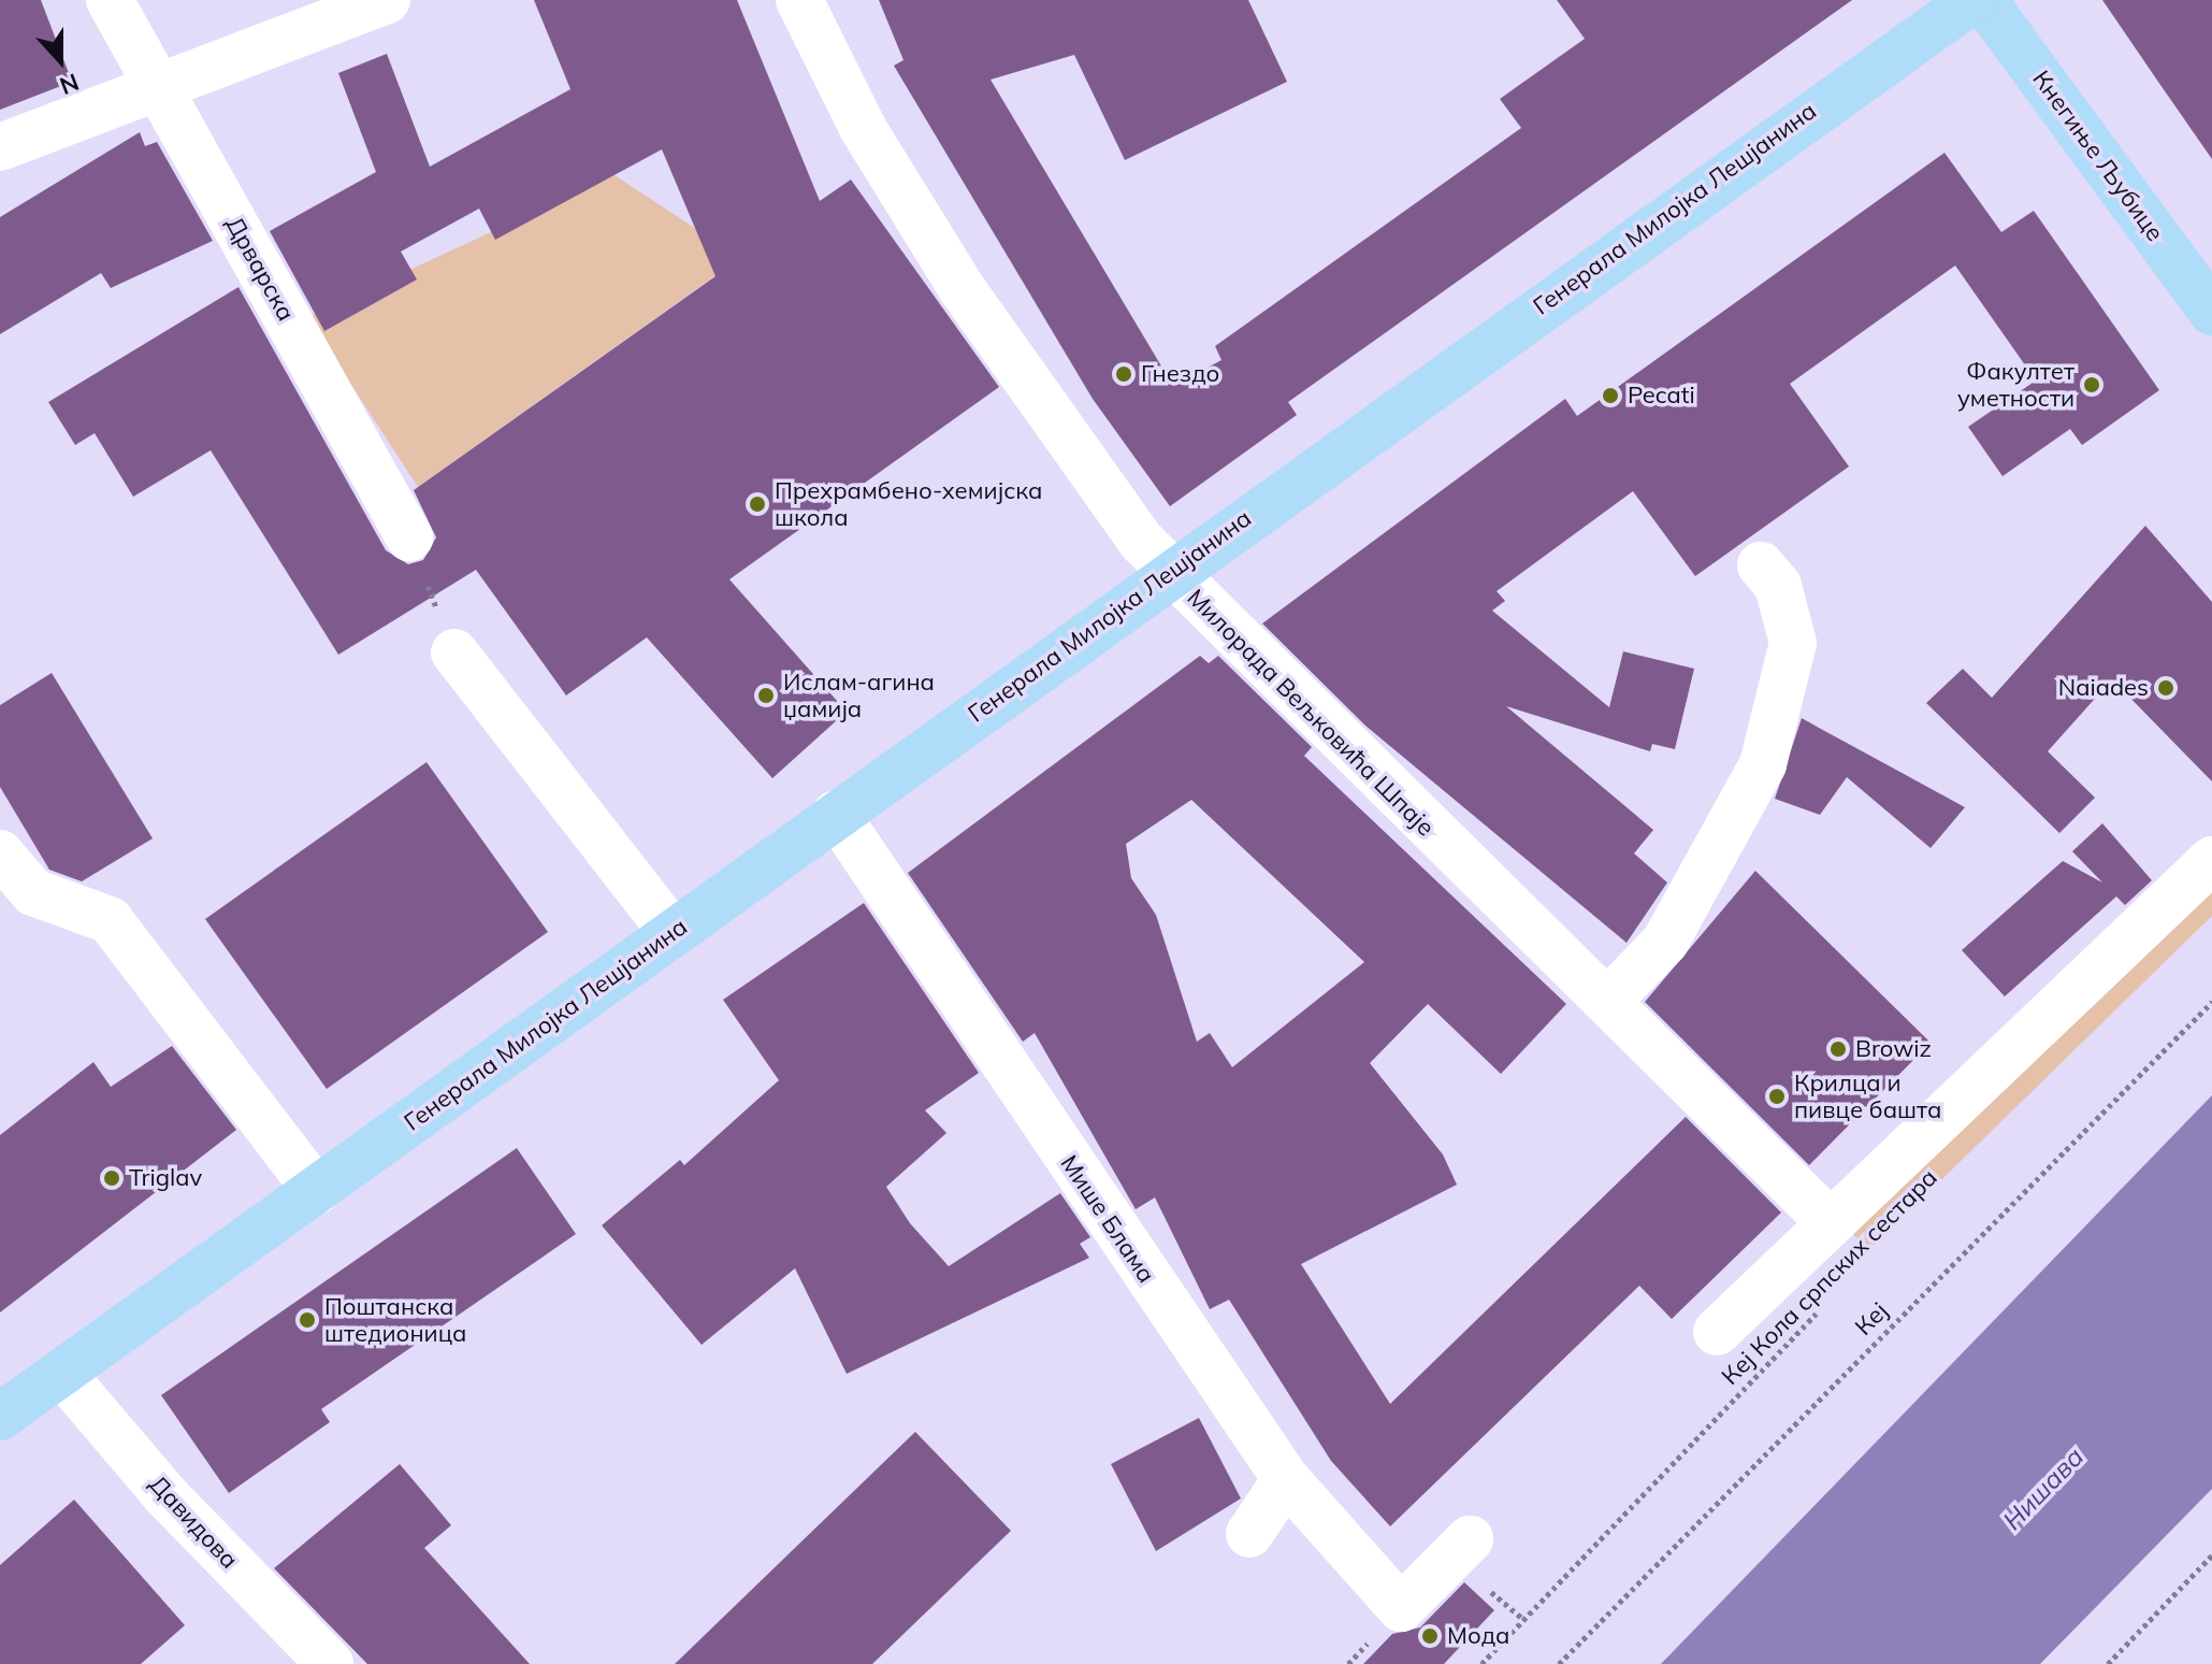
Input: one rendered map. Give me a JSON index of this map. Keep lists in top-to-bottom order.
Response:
{
  "streets": {
    "main road": ["Кнегиње Љубице", "Генерала Милојка Лешјанина"],
    "street": [
      "Дрварска",
      "Милорада Вељковића Шпаје",
      "Мише Блама",
      "Давидова"
    ],
    "path": ["Кеј Кола српских сестара", "Кеј"]
  },
  "crossings": [
    ["Генерала Милојка Лешјанина", "Милорада Вељковића Шпаје"],
    ["Генерала Милојка Лешјанина", "Мише Блама"],
    ["Генерала Милојка Лешјанина", "Давидова"]
  ],
  "water": ["Нишава"],
  "places": [
    "Гнездо",
    "Факултет уметности",
    "Pecati",
    "Прехрамбено-хемијска школа",
    "Naiades",
    "Ислам-агина џамија",
    "Browiz",
    "Крилца и пивце башта",
    "Triglav",
    "Поштанска штедионица",
    "Мода"
  ],
  "north": "bottom"
}
